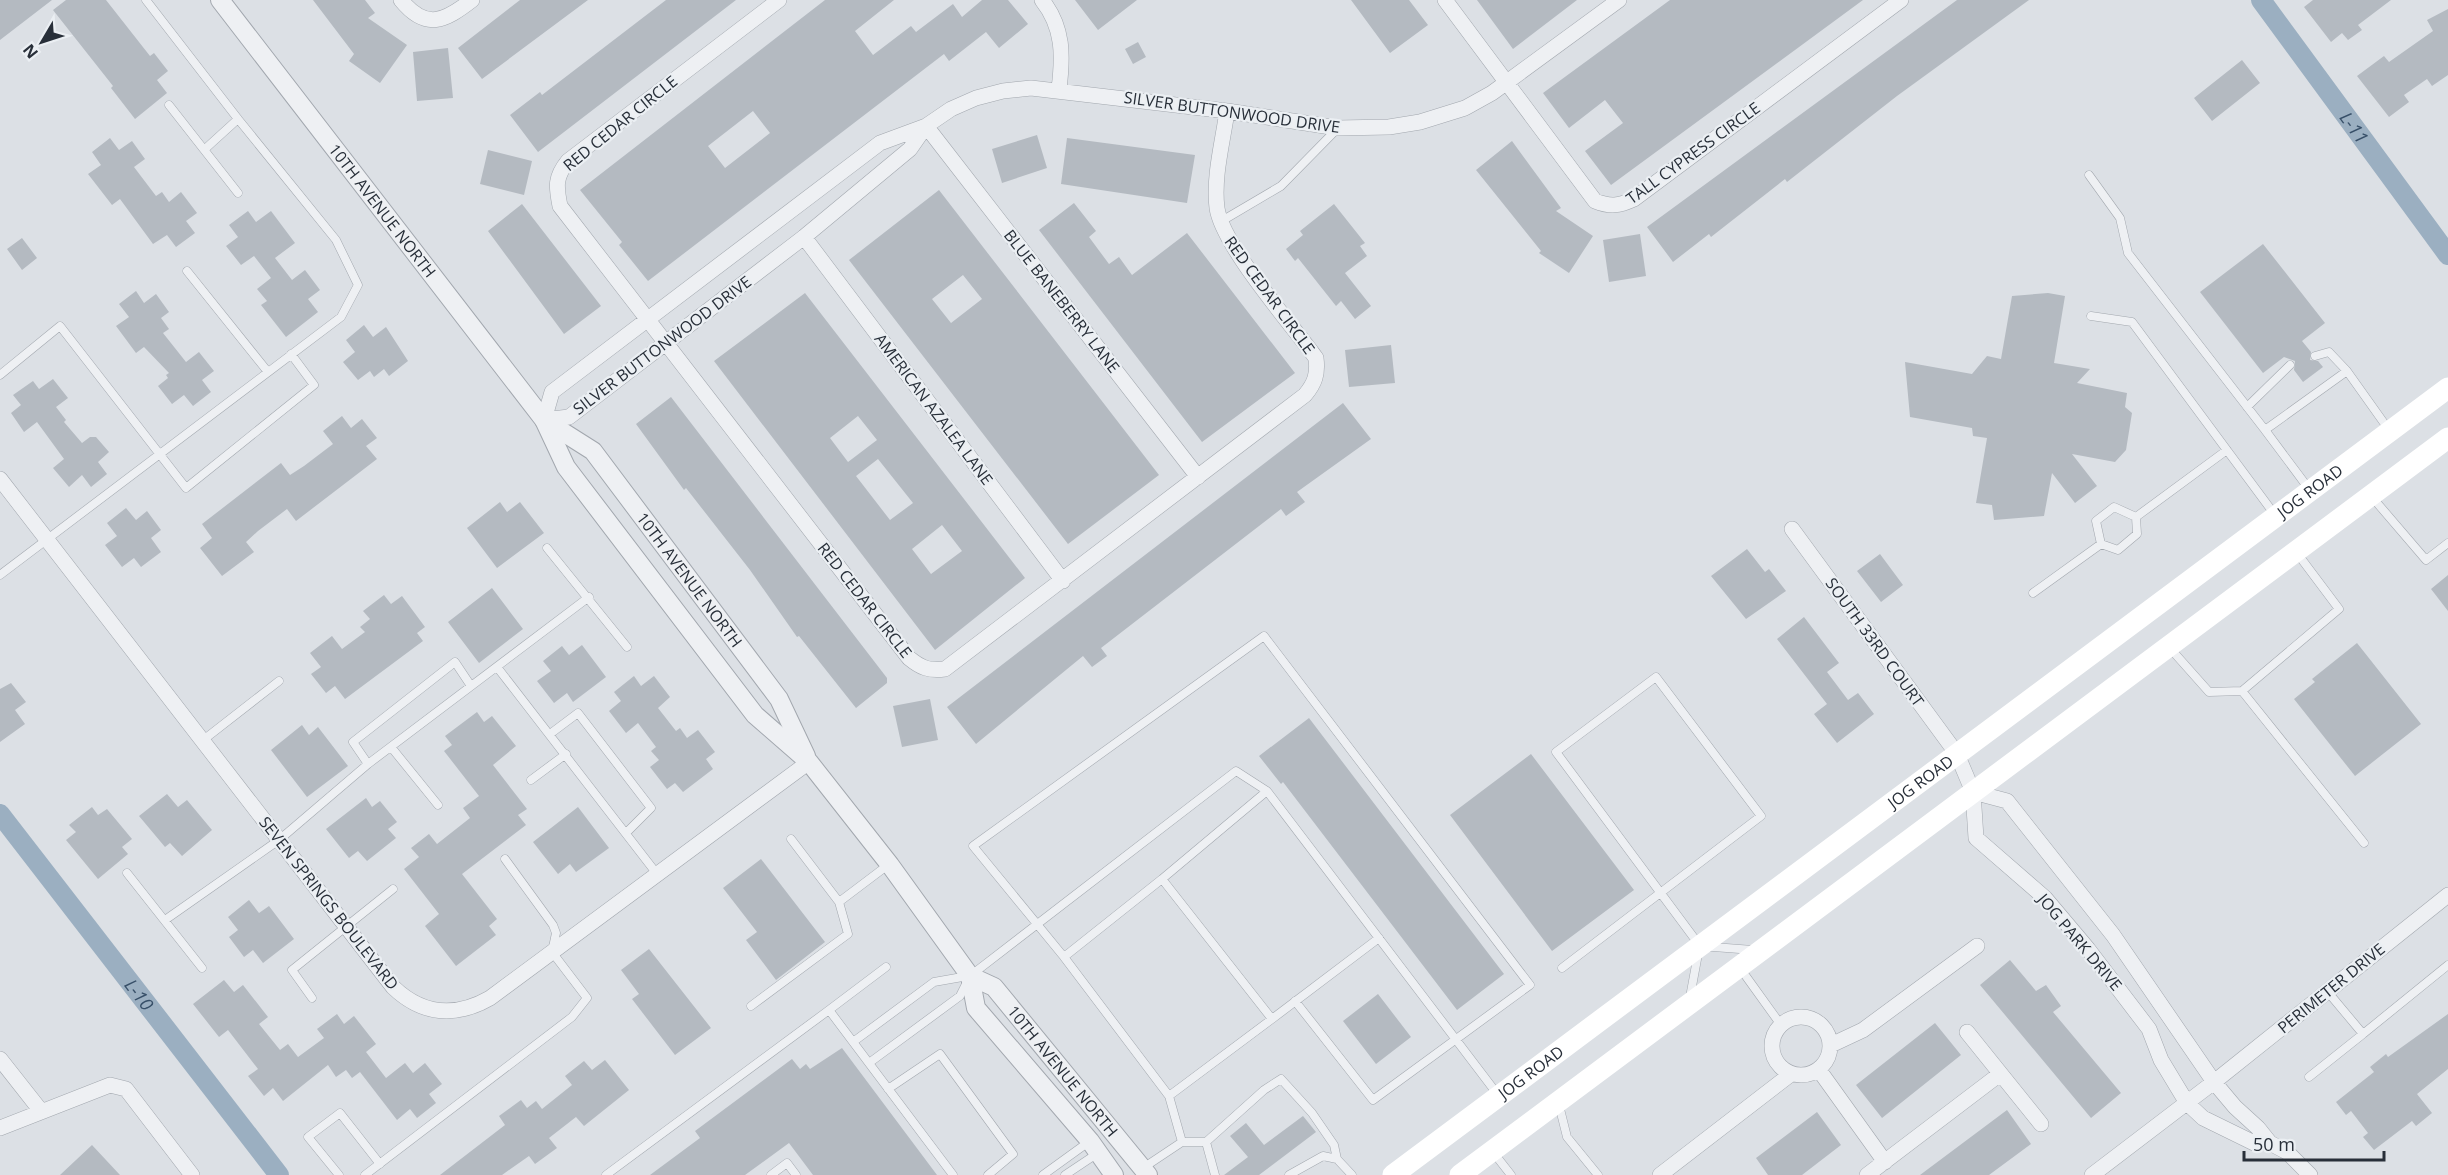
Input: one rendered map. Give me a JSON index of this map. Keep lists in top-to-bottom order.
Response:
{
  "streets": {
    "main road": ["JOG ROAD"],
    "street": [
      "SILVER BUTTONWOOD DRIVE",
      "RED CEDAR CIRCLE",
      "TALL CYPRESS CIRCLE",
      "10TH AVENUE NORTH",
      "BLUE BANEBERRY LANE",
      "AMERICAN AZALEA LANE",
      "SOUTH 33RD COURT",
      "SEVEN SPRINGS BOULEVARD",
      "JOG PARK DRIVE",
      "PERIMETER DRIVE"
    ]
  },
  "crossings": [
    ["SILVER BUTTONWOOD DRIVE", "RED CEDAR CIRCLE"],
    ["SILVER BUTTONWOOD DRIVE", "TALL CYPRESS CIRCLE"],
    ["SILVER BUTTONWOOD DRIVE", "10TH AVENUE NORTH"],
    ["SILVER BUTTONWOOD DRIVE", "BLUE BANEBERRY LANE"],
    ["SILVER BUTTONWOOD DRIVE", "AMERICAN AZALEA LANE"],
    ["RED CEDAR CIRCLE", "BLUE BANEBERRY LANE"],
    ["RED CEDAR CIRCLE", "AMERICAN AZALEA LANE"],
    ["10TH AVENUE NORTH", "SEVEN SPRINGS BOULEVARD"],
    ["JOG ROAD", "SOUTH 33RD COURT"],
    ["JOG ROAD", "JOG PARK DRIVE"],
    ["SOUTH 33RD COURT", "JOG PARK DRIVE"],
    ["JOG PARK DRIVE", "PERIMETER DRIVE"]
  ],
  "water": ["L-11", "L-10"],
  "scale_bar": "50 m",
  "north": "bottom left"
}
